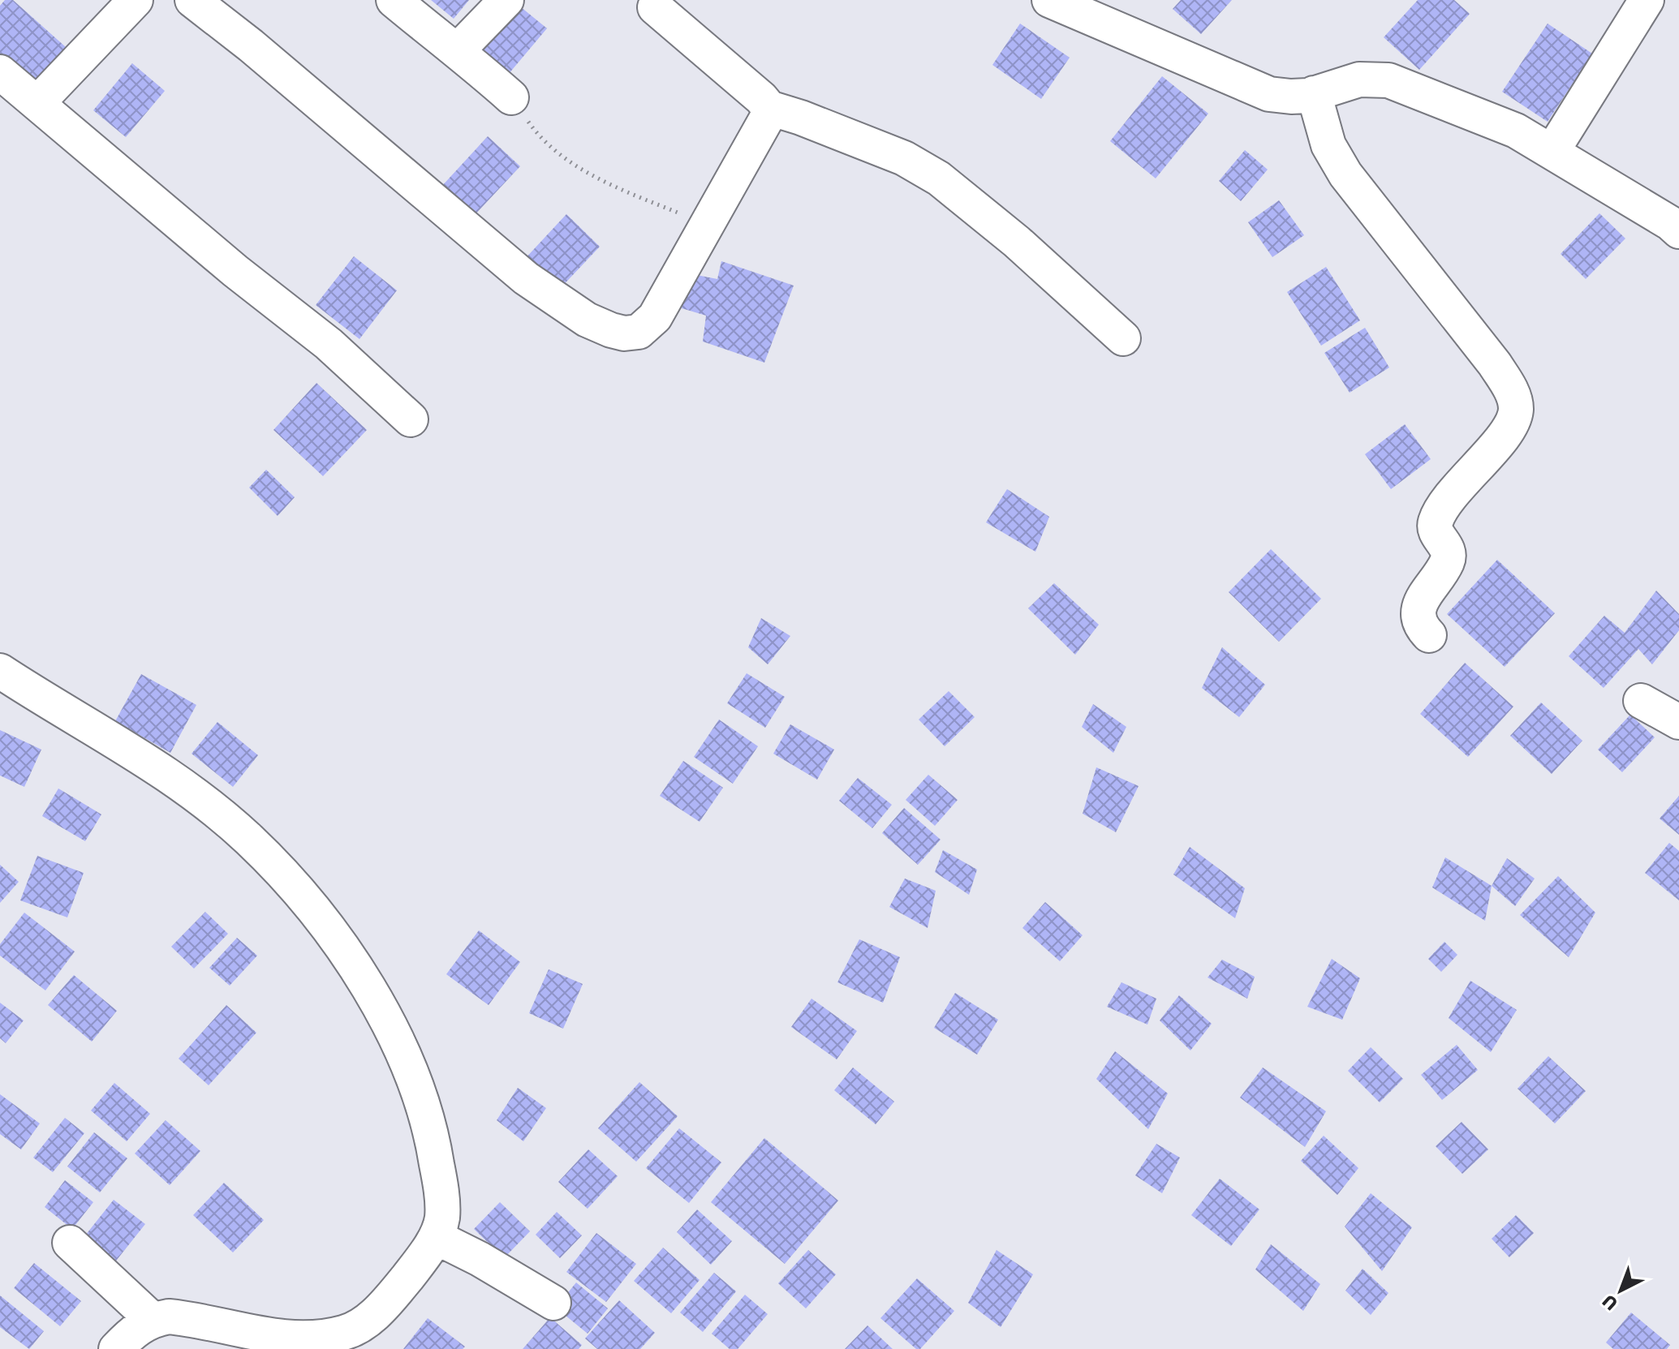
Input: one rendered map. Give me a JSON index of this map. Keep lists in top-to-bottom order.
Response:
{
  "north": "bottom left"
}
